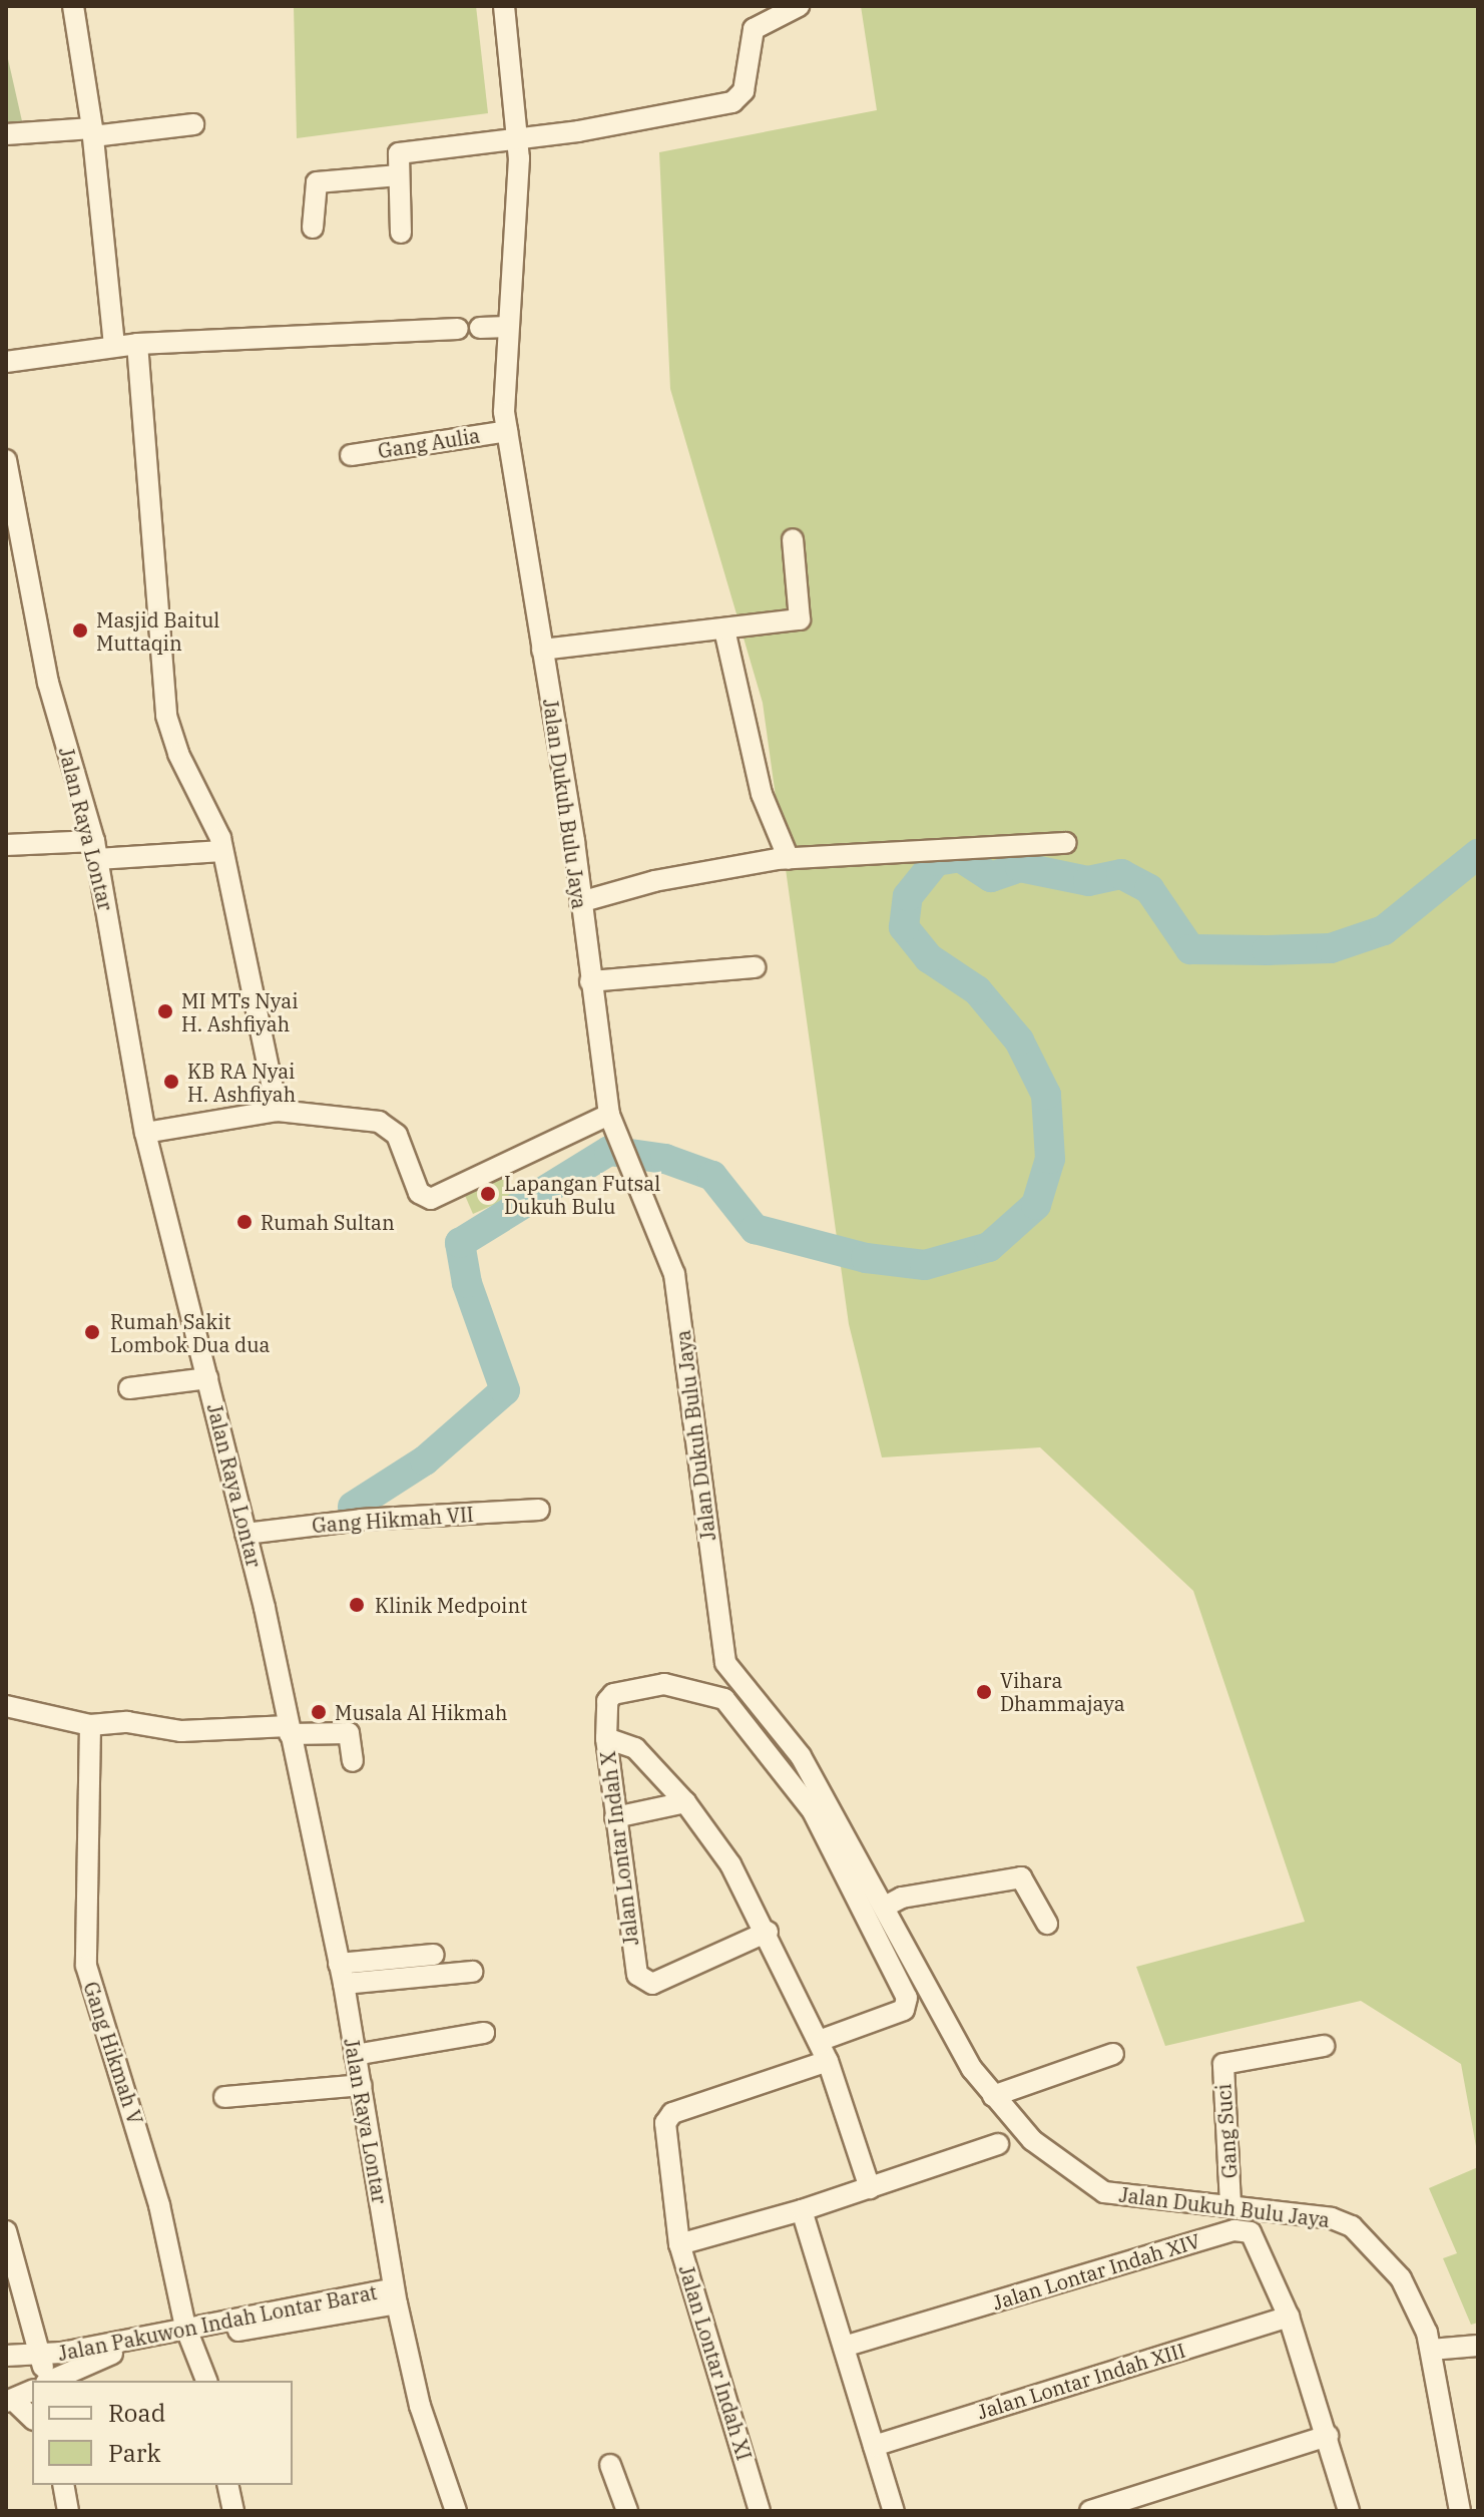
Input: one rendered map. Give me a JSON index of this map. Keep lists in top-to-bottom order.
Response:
{
  "streets": {
    "street": [
      "Gang Aulia",
      "Jalan Dukuh Bulu Jaya",
      "Jalan Raya Lontar",
      "Gang Hikmah VII",
      "Jalan Lontar Indah X",
      "Gang Hikmah V",
      "Gang Suci",
      "Jalan Lontar Indah XIV",
      "Jalan Pakuwon Indah Lontar Barat",
      "Jalan Lontar Indah XI",
      "Jalan Lontar Indah XIII"
    ]
  },
  "crossings": [
    ["Gang Aulia", "Jalan Dukuh Bulu Jaya"],
    ["Jalan Dukuh Bulu Jaya", "Gang Suci"],
    ["Jalan Raya Lontar", "Gang Hikmah VII"],
    ["Jalan Raya Lontar", "Jalan Pakuwon Indah Lontar Barat"],
    ["Gang Hikmah V", "Jalan Pakuwon Indah Lontar Barat"],
    ["Jalan Lontar Indah XIV", "Jalan Lontar Indah XIII"]
  ],
  "places": [
    "Masjid Baitul Muttaqin",
    "MI MTs Nyai H. Ashfiyah",
    "KB RA Nyai H. Ashfiyah",
    "Lapangan Futsal Dukuh Bulu",
    "Rumah Sultan",
    "Rumah Sakit Lombok Dua dua",
    "Klinik Medpoint",
    "Vihara Dhammajaya",
    "Musala Al Hikmah"
  ],
  "legend": ["Road", "Park"]
}
